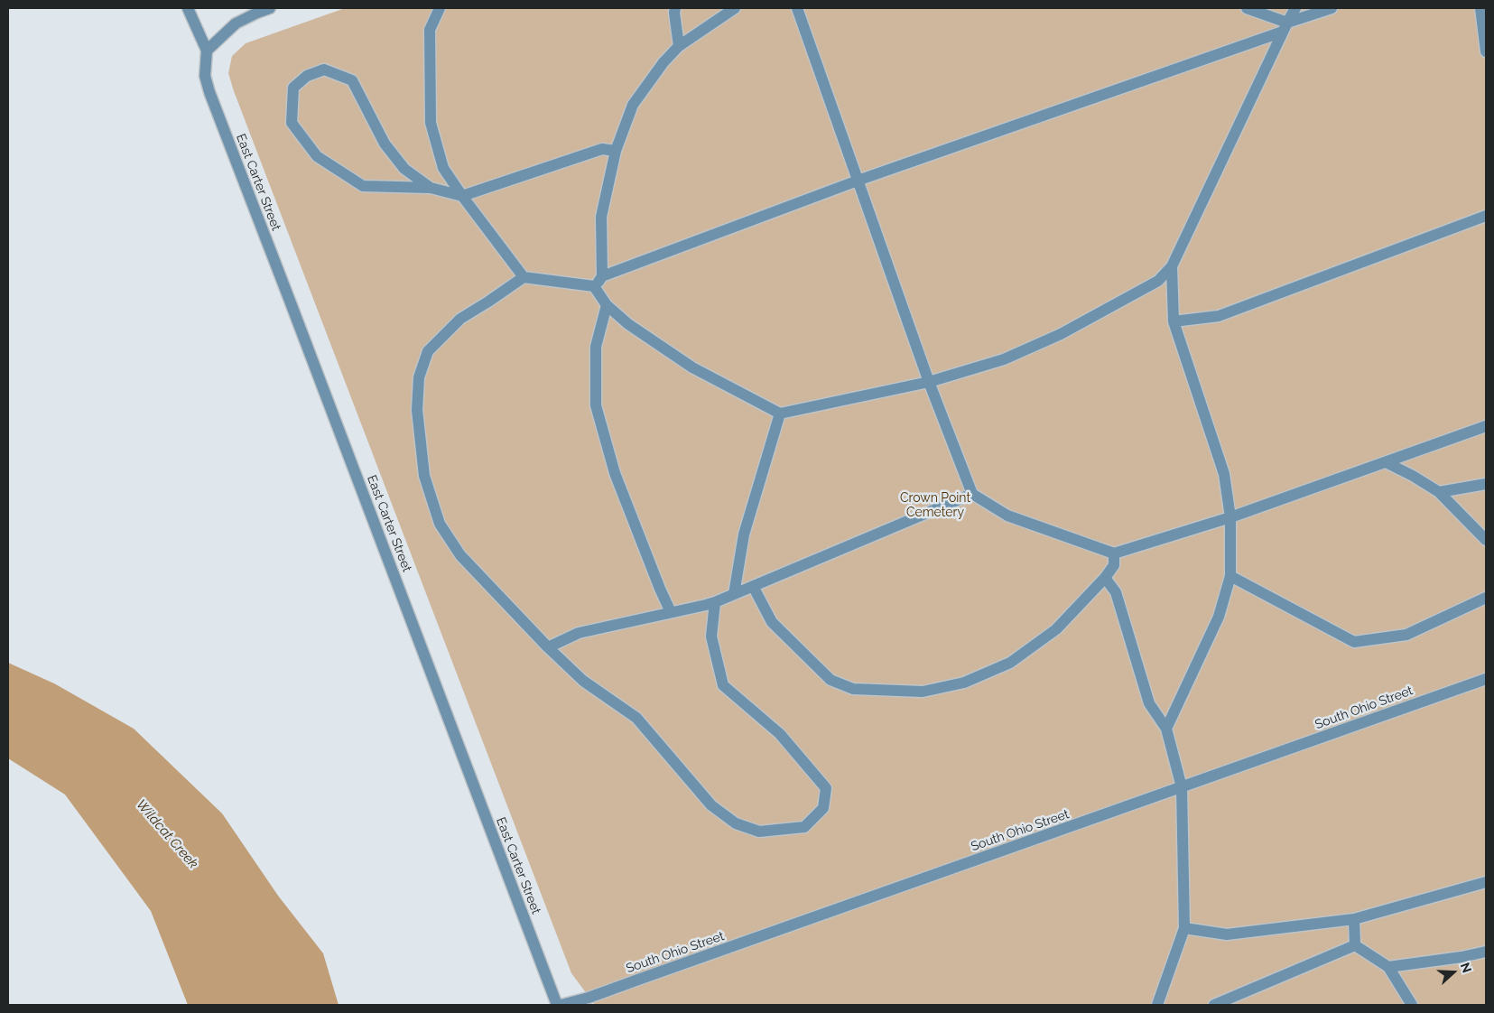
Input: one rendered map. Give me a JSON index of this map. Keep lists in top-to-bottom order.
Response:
{
  "streets": {
    "street": ["East Carter Street", "South Ohio Street"]
  },
  "water": ["Wildcat Creek"],
  "parks": ["Crown Point Cemetery"],
  "north": "right"
}
